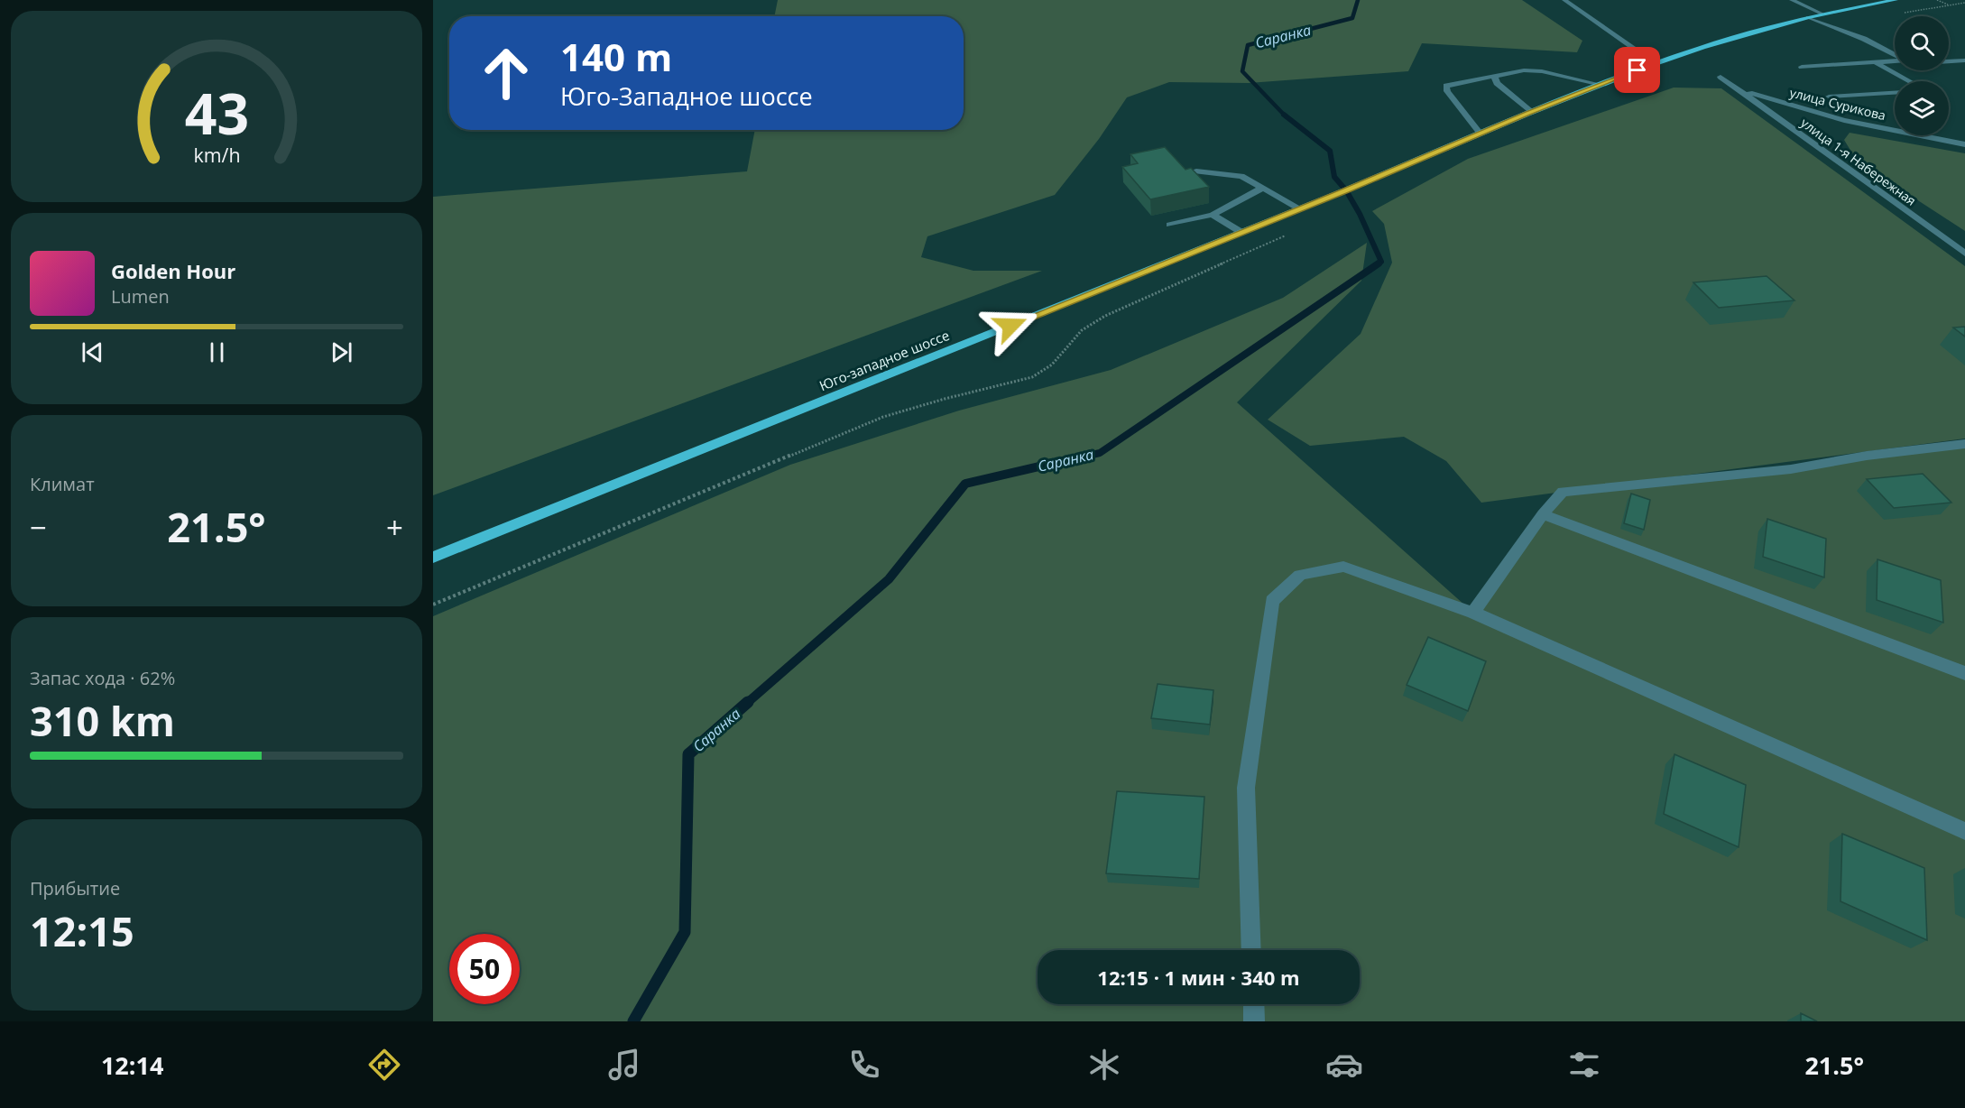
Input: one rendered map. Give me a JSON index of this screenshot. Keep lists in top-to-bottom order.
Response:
{
  "streets": {
    "main road": ["Юго-западное шоссе"],
    "street": ["улица Сурикова", "улица 1-я Набережная"]
  },
  "crossings": [
    ["улица Сурикова", "улица 1-я Набережная"]
  ],
  "water": ["Саранка"],
  "page": {
    "turn": ["140 m", "Юго-Западное шоссе"],
    "song": ["Golden Hour", "Lumen"],
    "tile": [
      "Климат",
      ["Запас хода · 62%", "310 km"],
      ["Прибытие", "12:15"]
    ],
    "heat": ["−", "21.5°", "+"],
    "limit": "50",
    "trip": "12:15 · 1 мин · 340 m",
    "tabs": ["12:14", "21.5°"],
    "gauge": ["43", "km/h"]
  }
}
